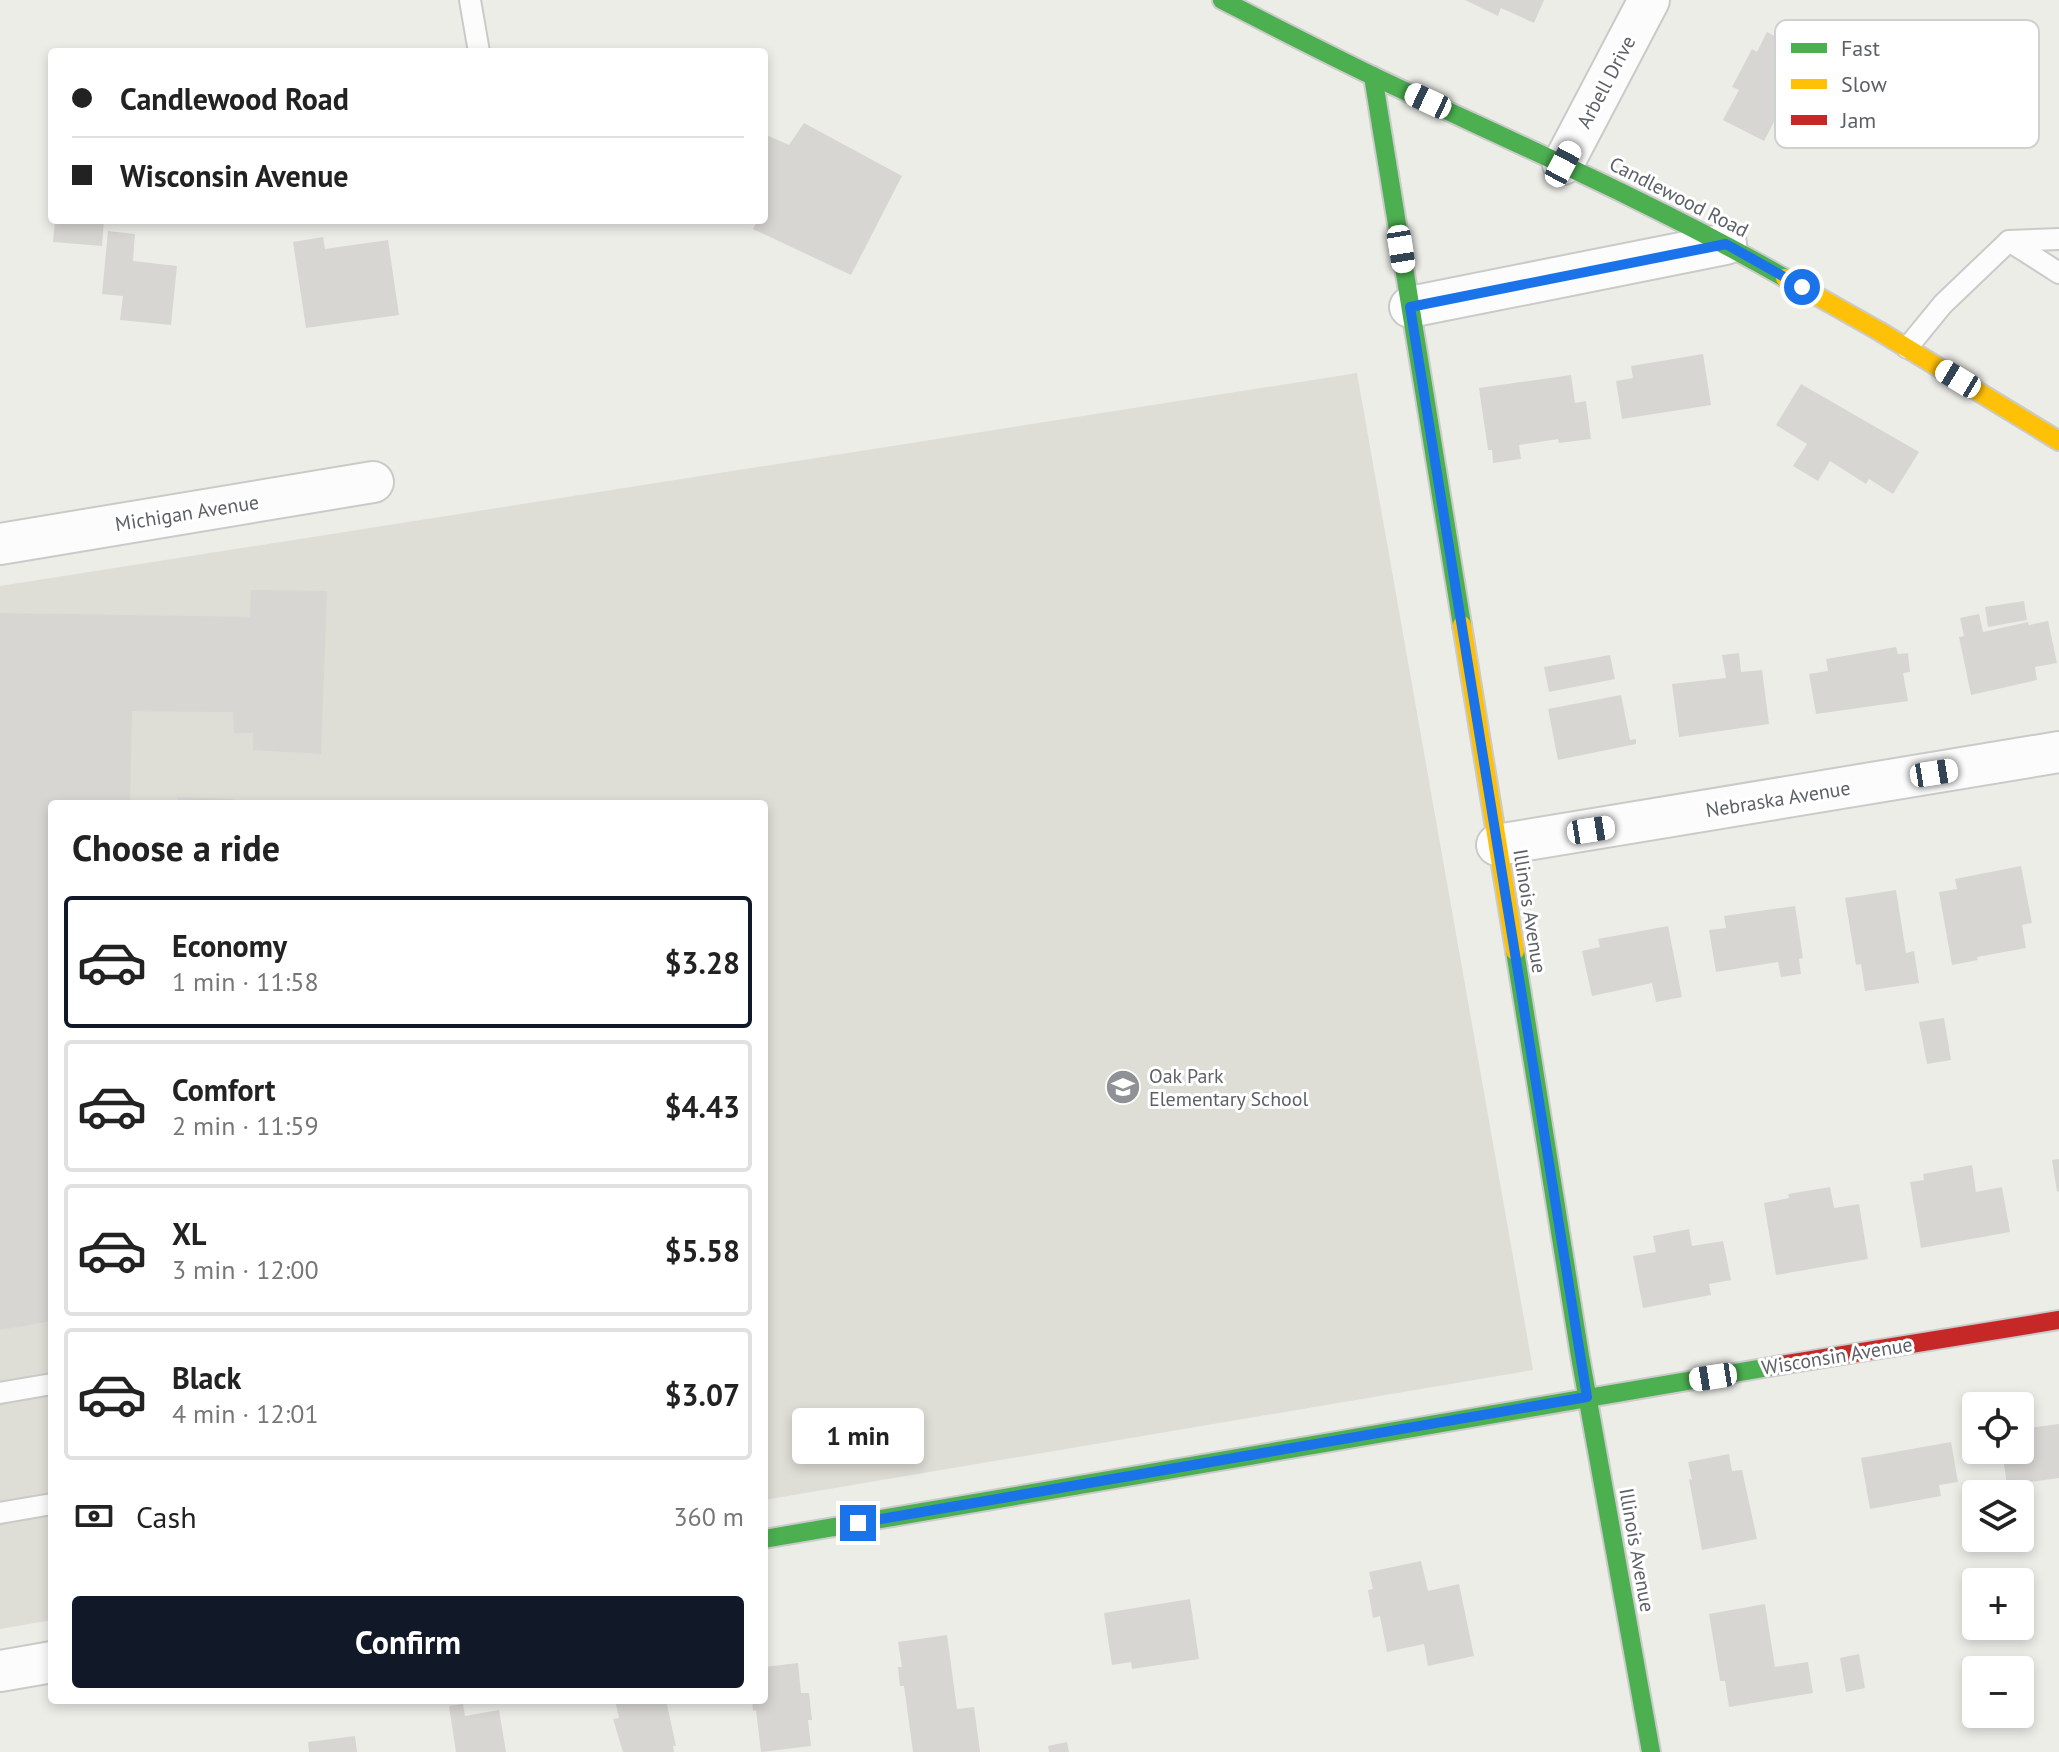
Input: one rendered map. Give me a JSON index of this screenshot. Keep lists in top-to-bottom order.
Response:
{
  "streets": {
    "street": [
      "Arbell Drive",
      "Candlewood Road",
      "Michigan Avenue",
      "Nebraska Avenue",
      "Illinois Avenue",
      "Wisconsin Avenue"
    ]
  },
  "crossings": [
    ["Arbell Drive", "Candlewood Road"],
    ["Candlewood Road", "Illinois Avenue"],
    ["Nebraska Avenue", "Illinois Avenue"],
    ["Illinois Avenue", "Wisconsin Avenue"]
  ],
  "places": {
    "school or university": ["Oak Park Elementary School"]
  },
  "legend": ["Fast", "Slow", "Jam"],
  "page": {
    "banner": ["Candlewood Road", "Wisconsin Avenue"],
    "heading": "Choose a ride",
    "list": [
      {
        "name": "Economy",
        "note": "1 min · 11:58",
        "value": "$3.28"
      },
      {
        "name": "Comfort",
        "note": "2 min · 11:59",
        "value": "$4.43"
      },
      {
        "name": "XL",
        "note": "3 min · 12:00",
        "value": "$5.58"
      },
      {
        "name": "Black",
        "note": "4 min · 12:01",
        "value": "$3.07"
      }
    ],
    "map_buttons": ["+", "−"],
    "bubble": "1 min",
    "pay": ["Cash", "360 m"],
    "buttons": "Confirm"
  }
}
